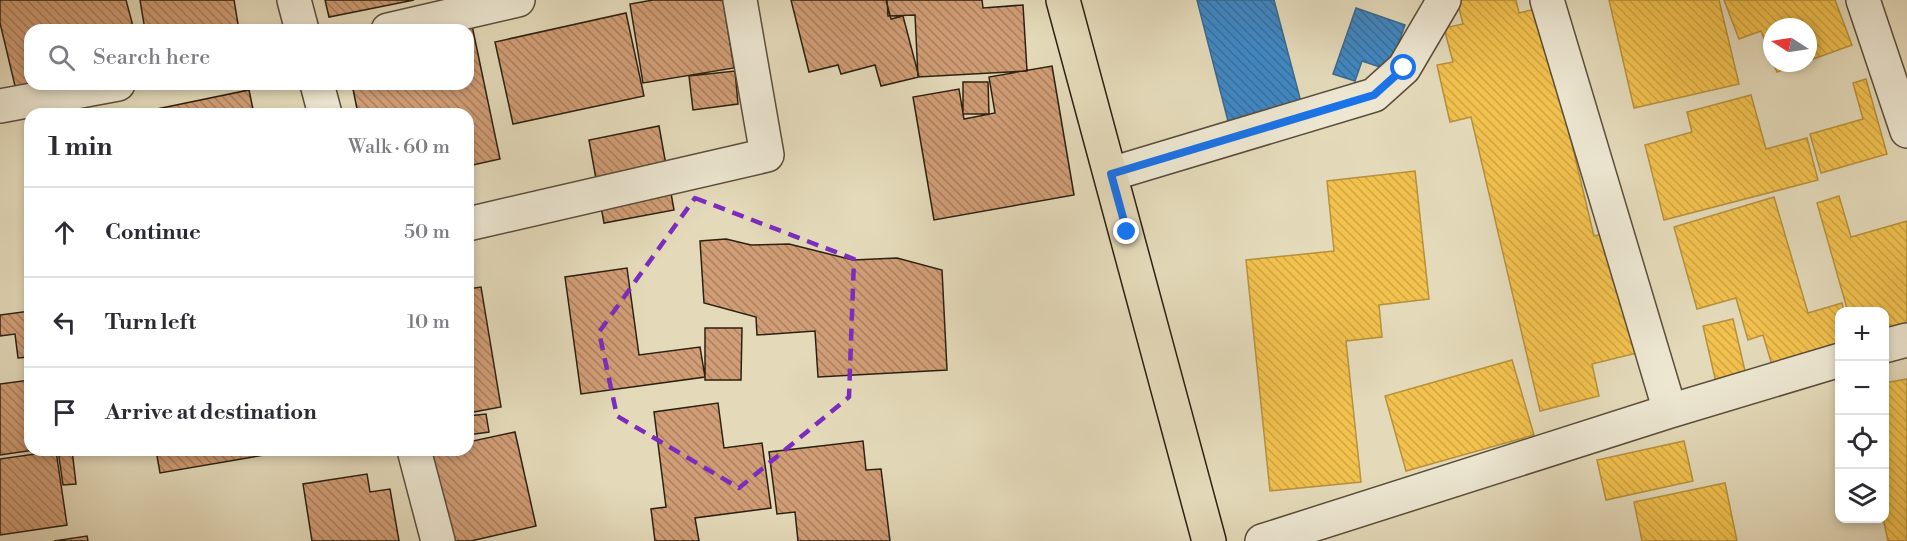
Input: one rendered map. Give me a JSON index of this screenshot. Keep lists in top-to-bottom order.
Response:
{
  "north": "left",
  "page": {
    "search": "Search here",
    "heading": ["1 min", "Walk · 60 m"],
    "list": [
      ["Continue", "50 m"],
      ["Turn left", "10 m"],
      "Arrive at destination"
    ],
    "map_buttons": ["+", "−"]
  }
}
